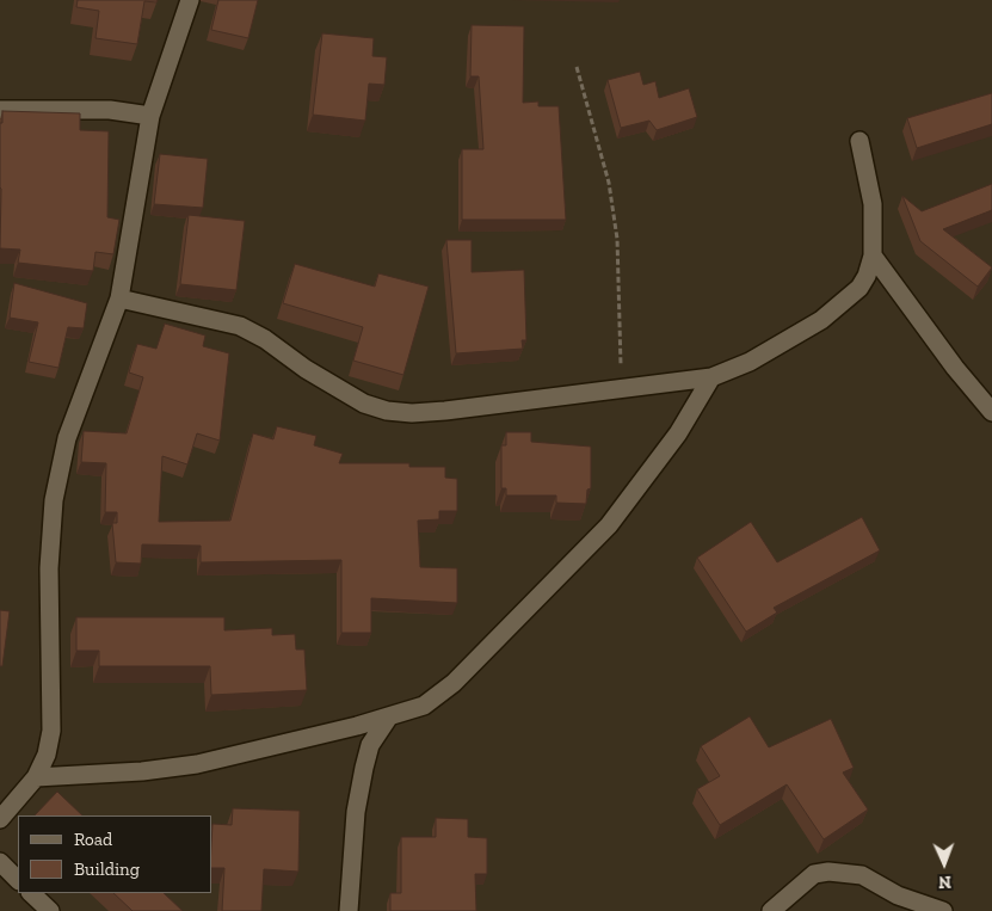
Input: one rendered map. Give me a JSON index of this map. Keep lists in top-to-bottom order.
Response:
{
  "legend": ["Road", "Building"],
  "north": "bottom"
}
